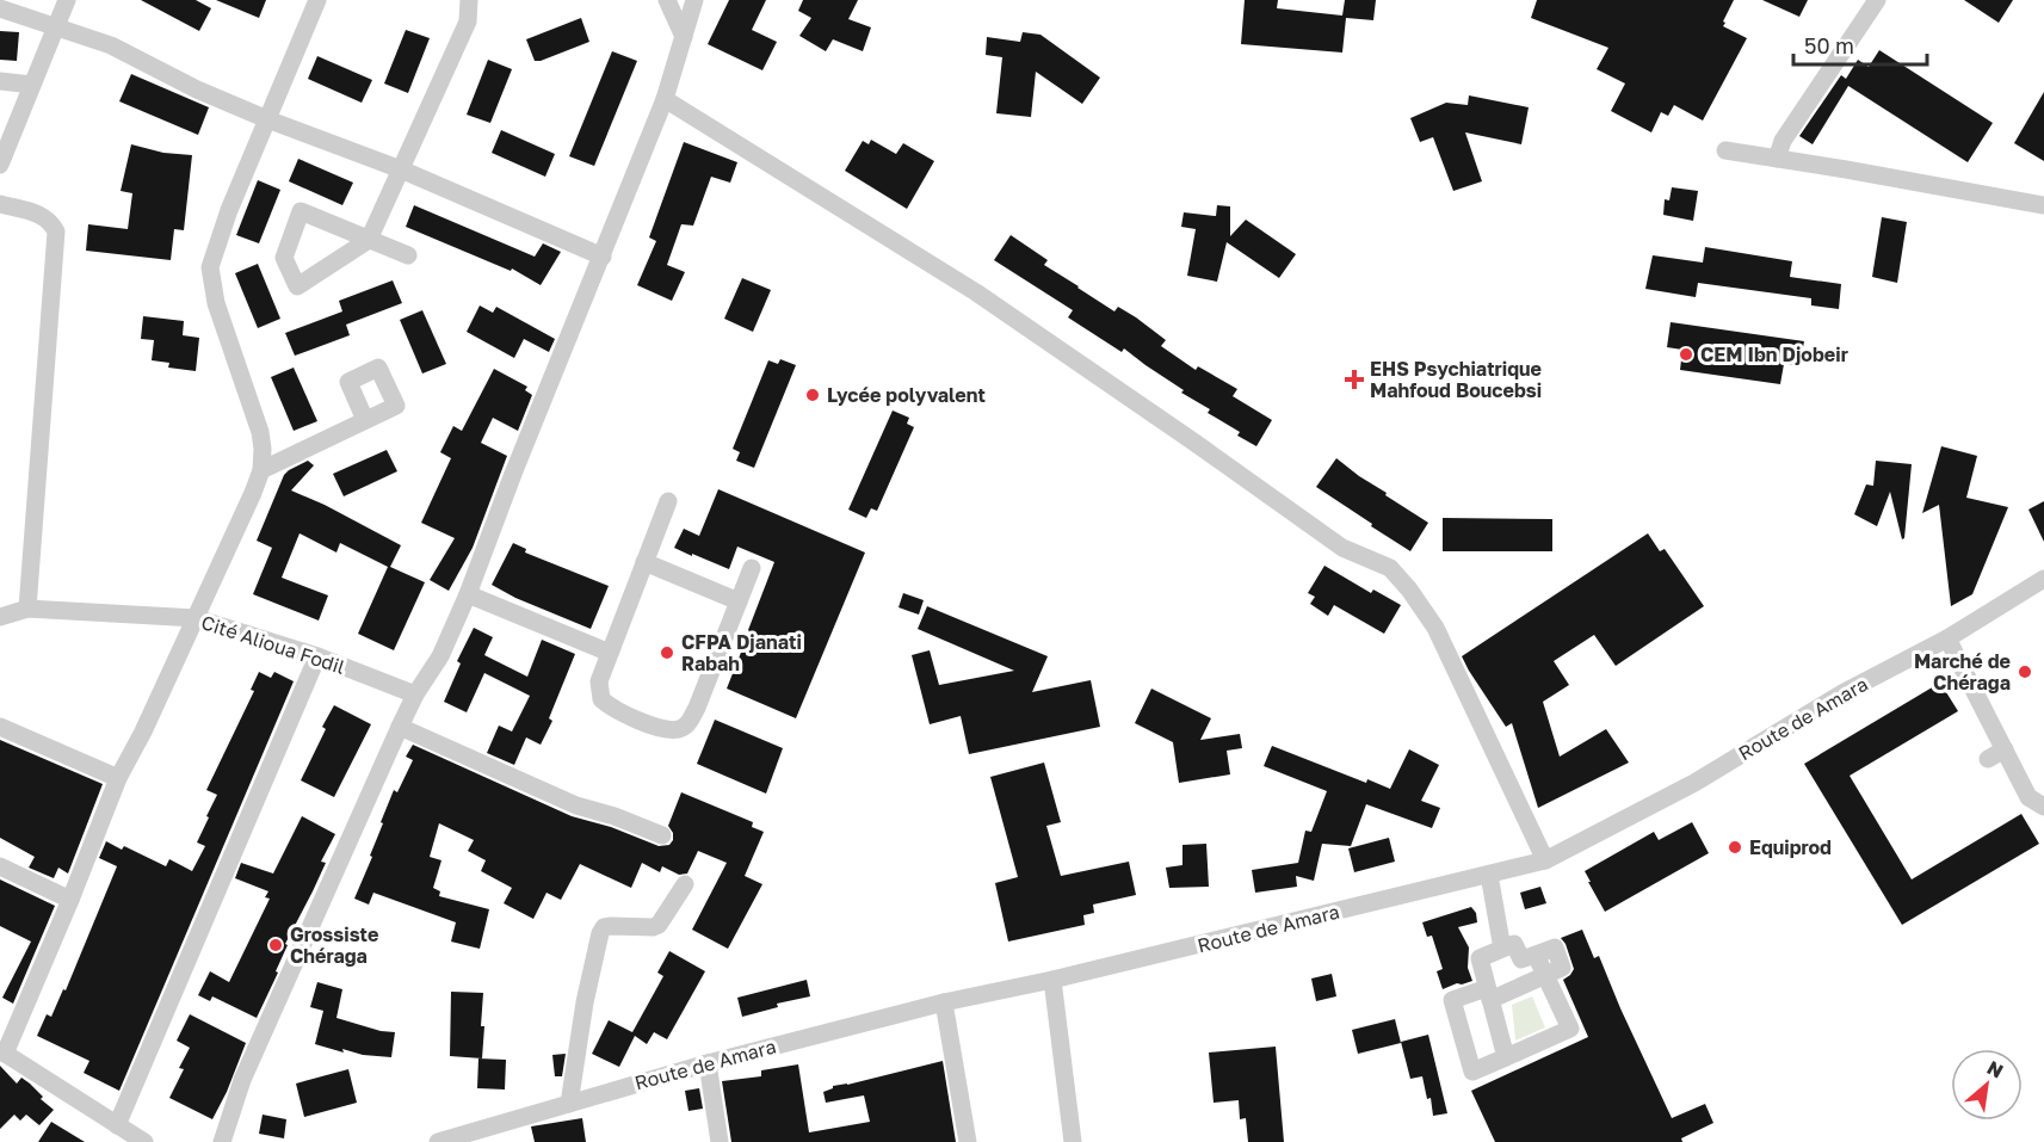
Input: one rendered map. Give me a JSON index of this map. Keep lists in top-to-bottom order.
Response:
{
  "streets": {
    "street": ["Cité Alioua Fodil", "Route de Amara"]
  },
  "places": {
    "other": [
      "CEM Ibn Djobeir",
      "Lycée polyvalent",
      "CFPA Djanati Rabah",
      "Marché de Chéraga",
      "Equiprod",
      "Grossiste Chéraga"
    ],
    "health": ["EHS Psychiatrique Mahfoud Boucebsi"]
  },
  "scale_bar": "50 m",
  "north": "top right"
}
